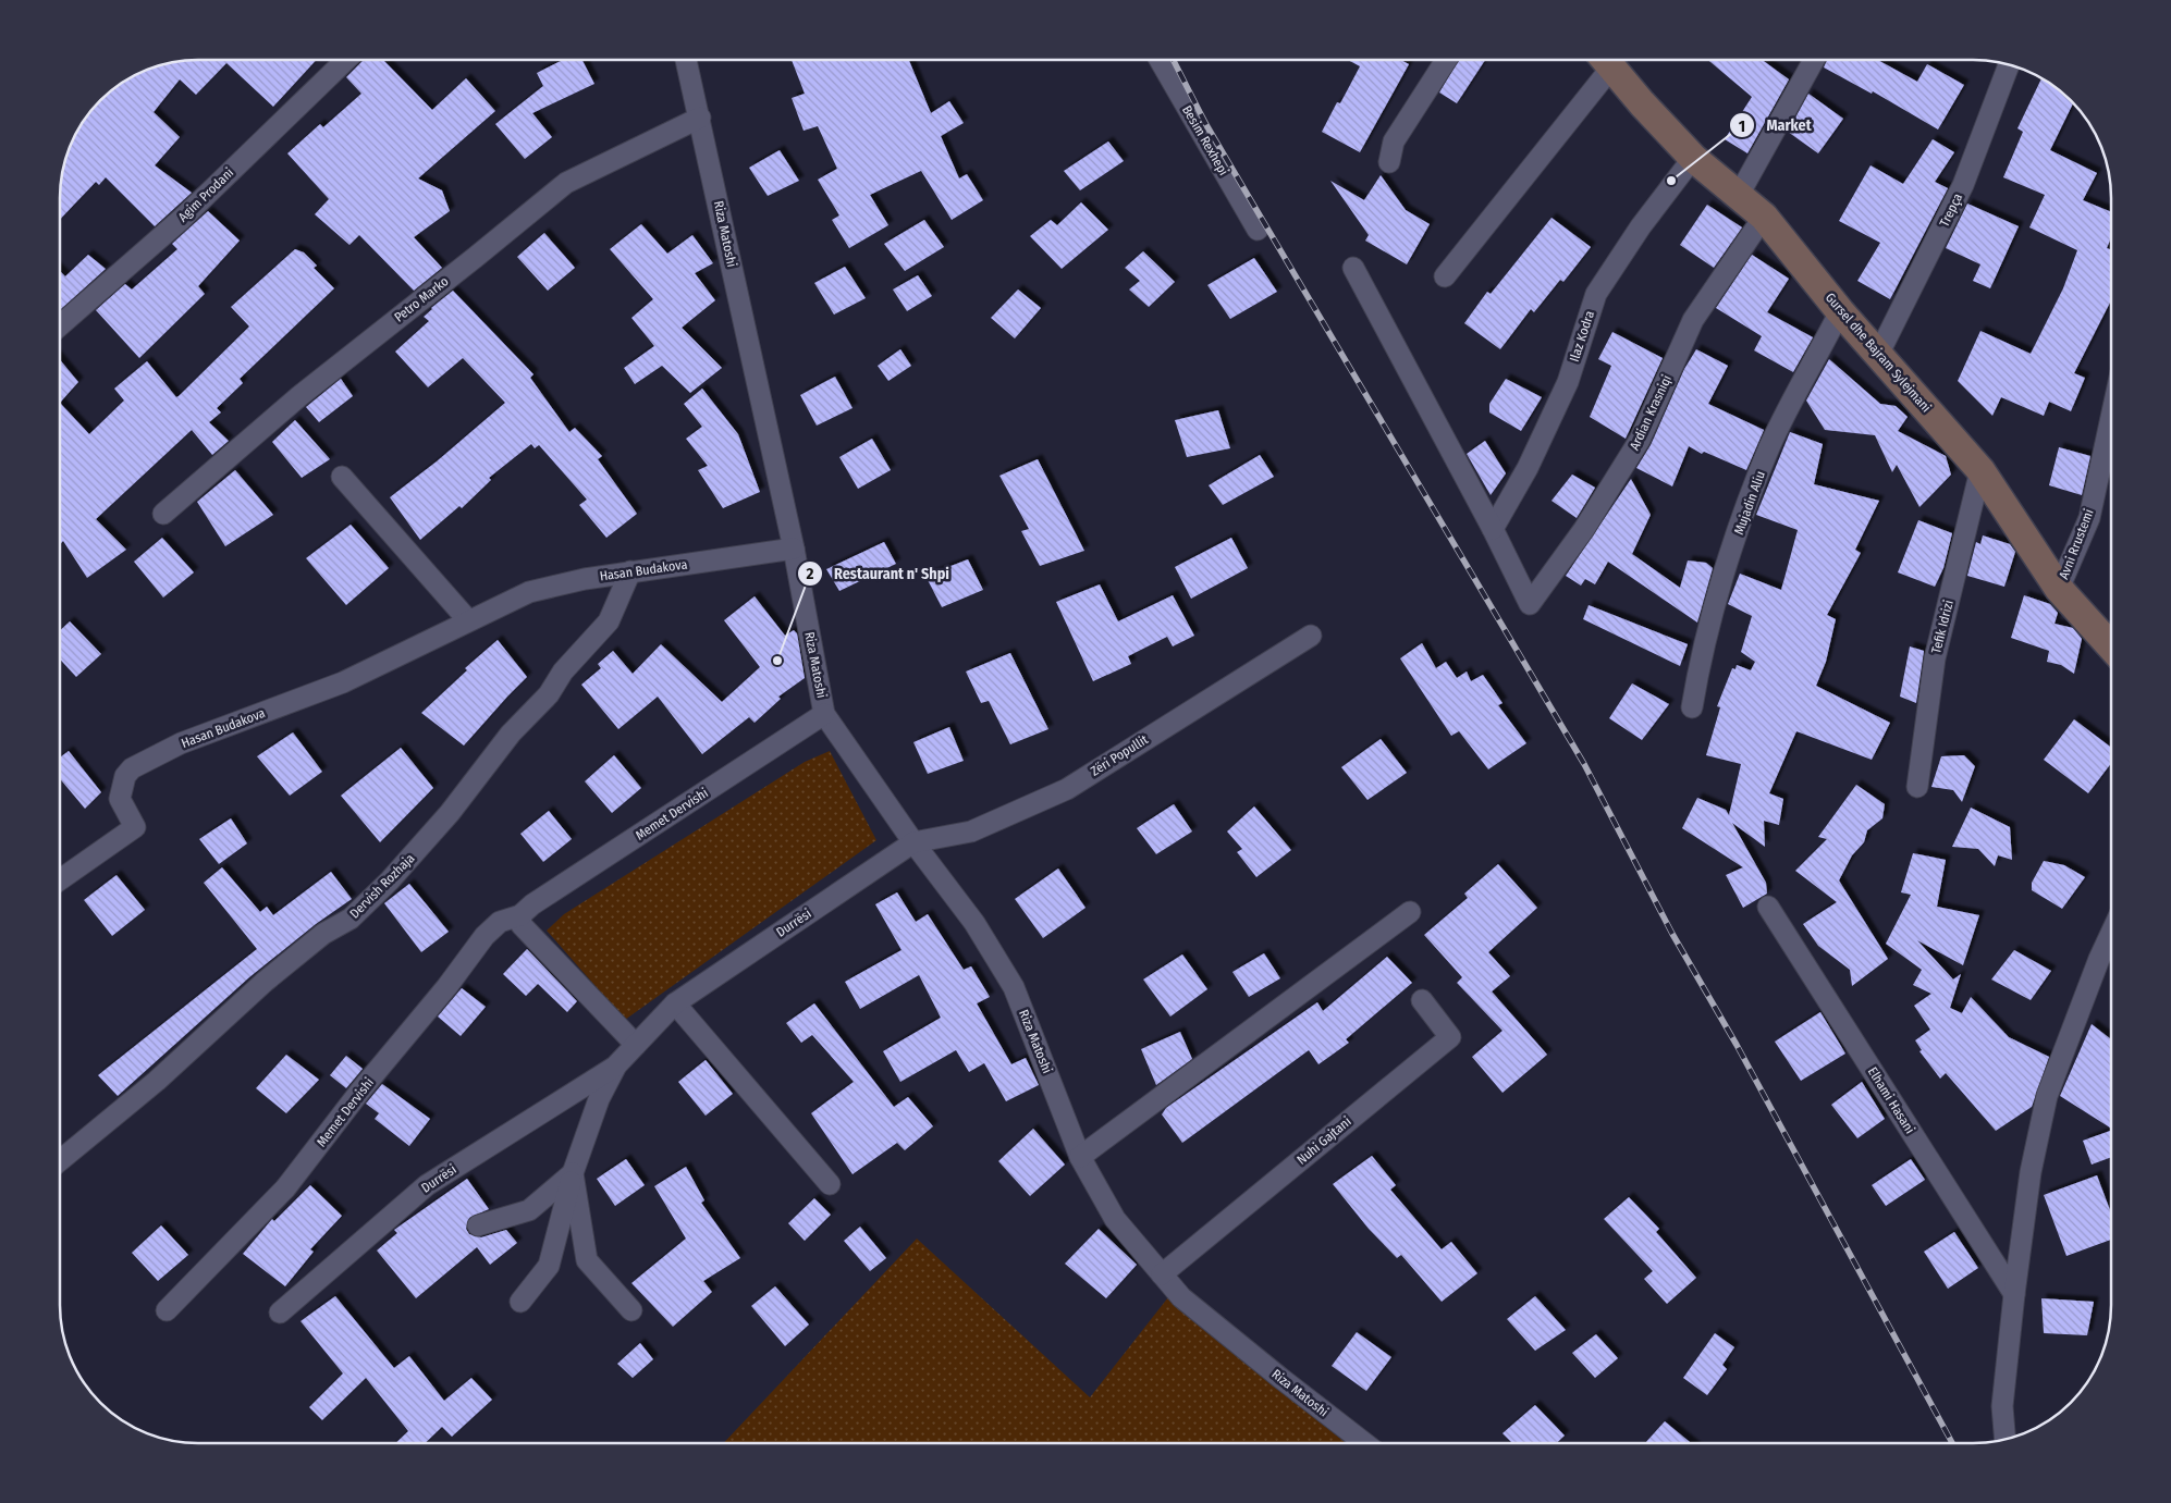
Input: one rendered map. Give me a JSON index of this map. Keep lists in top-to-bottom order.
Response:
{
  "streets": {
    "street": [
      "Besim Rexhepi",
      "Agim Prodani",
      "Trepça",
      "Riza Matoshi",
      "Petro Marko",
      "Ilaz Kodra",
      "Gursel dhe Bajram Sylejmani",
      "Ardian Krasniqi",
      "Mujadin Aliu",
      "Avni Rrustemi",
      "Hasan Budakova",
      "Tefik Idrizi",
      "Zëri Popullit",
      "Memet Dervishi",
      "Dervish Rozhaja",
      "Durrësi",
      "Elhami Hasani",
      "Nuhi Gajtani"
    ]
  },
  "crossings": [
    ["Trepça", "Gursel dhe Bajram Sylejmani"],
    ["Riza Matoshi", "Petro Marko"],
    ["Riza Matoshi", "Hasan Budakova"],
    ["Riza Matoshi", "Zëri Popullit"],
    ["Riza Matoshi", "Memet Dervishi"],
    ["Riza Matoshi", "Durrësi"],
    ["Riza Matoshi", "Nuhi Gajtani"],
    ["Ilaz Kodra", "Gursel dhe Bajram Sylejmani"],
    ["Ilaz Kodra", "Ardian Krasniqi"],
    ["Gursel dhe Bajram Sylejmani", "Ardian Krasniqi"],
    ["Gursel dhe Bajram Sylejmani", "Mujadin Aliu"],
    ["Gursel dhe Bajram Sylejmani", "Avni Rrustemi"],
    ["Gursel dhe Bajram Sylejmani", "Tefik Idrizi"],
    ["Hasan Budakova", "Dervish Rozhaja"],
    ["Zëri Popullit", "Durrësi"]
  ],
  "places": ["Market", "Restaurant n' Shpi"]
}
